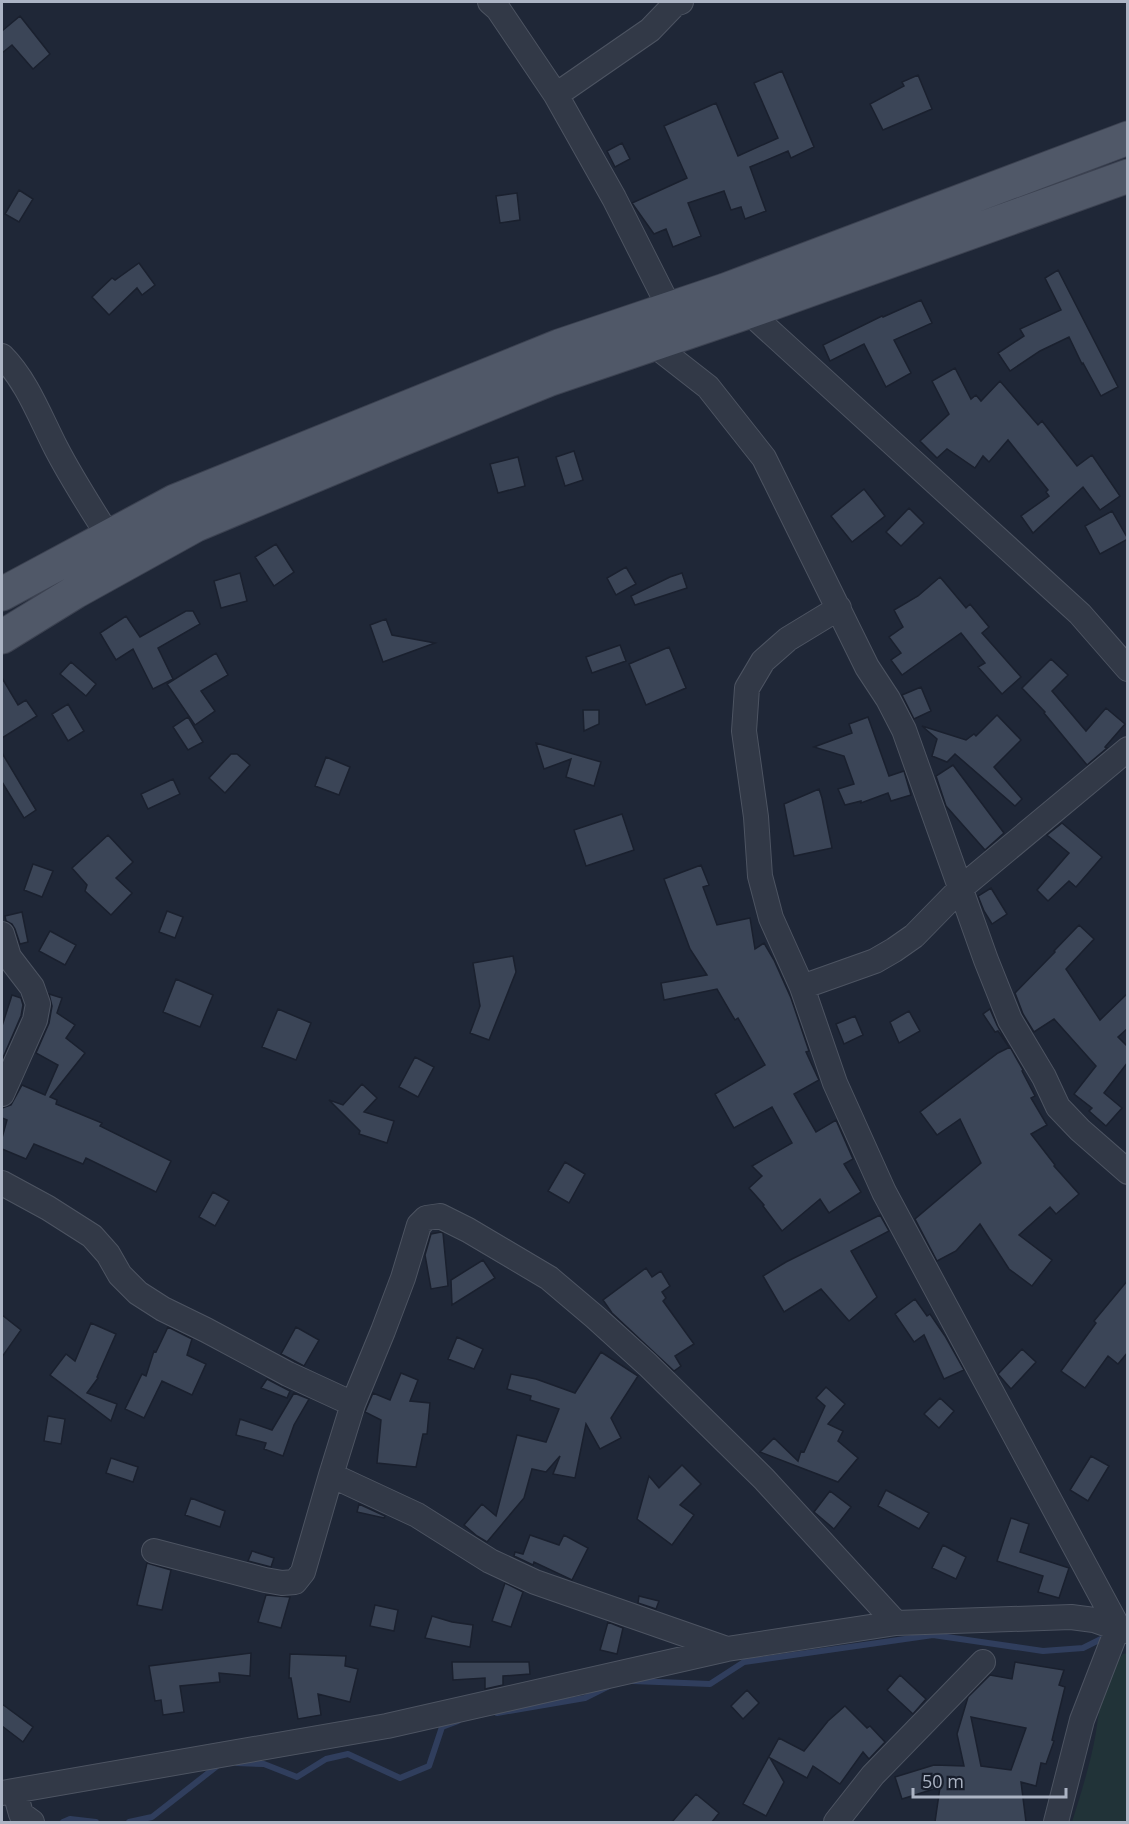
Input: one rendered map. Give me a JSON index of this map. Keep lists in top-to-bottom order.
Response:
{
  "scale_bar": "50 m"
}
